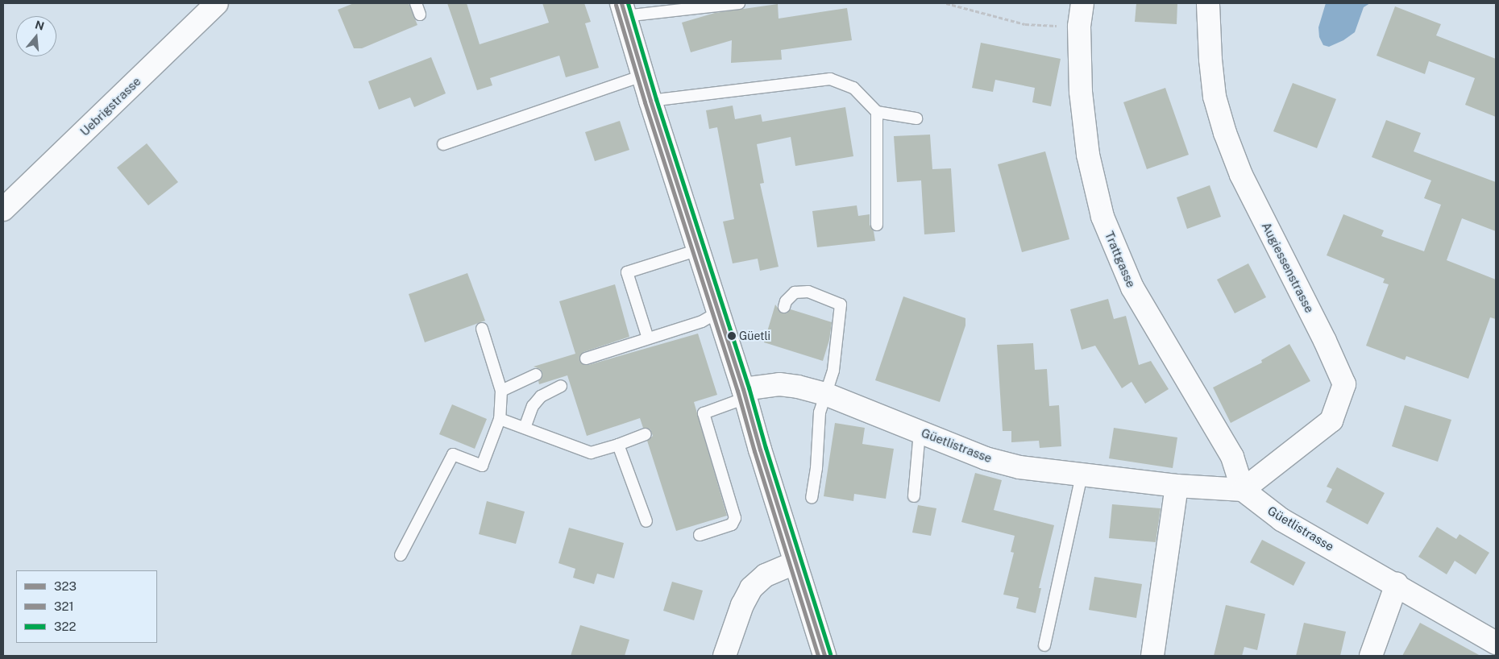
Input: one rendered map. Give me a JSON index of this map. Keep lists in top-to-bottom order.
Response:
{
  "streets": {
    "street": [
      "Uebrigstrasse",
      "Trattgasse",
      "Augiessenstrasse",
      "Güetlistrasse"
    ]
  },
  "crossings": [
    ["Trattgasse", "Augiessenstrasse"],
    ["Trattgasse", "Güetlistrasse"],
    ["Augiessenstrasse", "Güetlistrasse"]
  ],
  "places": ["Güetli"],
  "lines": ["transit line 323", "transit line 322", "transit line 321"],
  "legend": ["323", "321", "322"],
  "north": "top"
}
